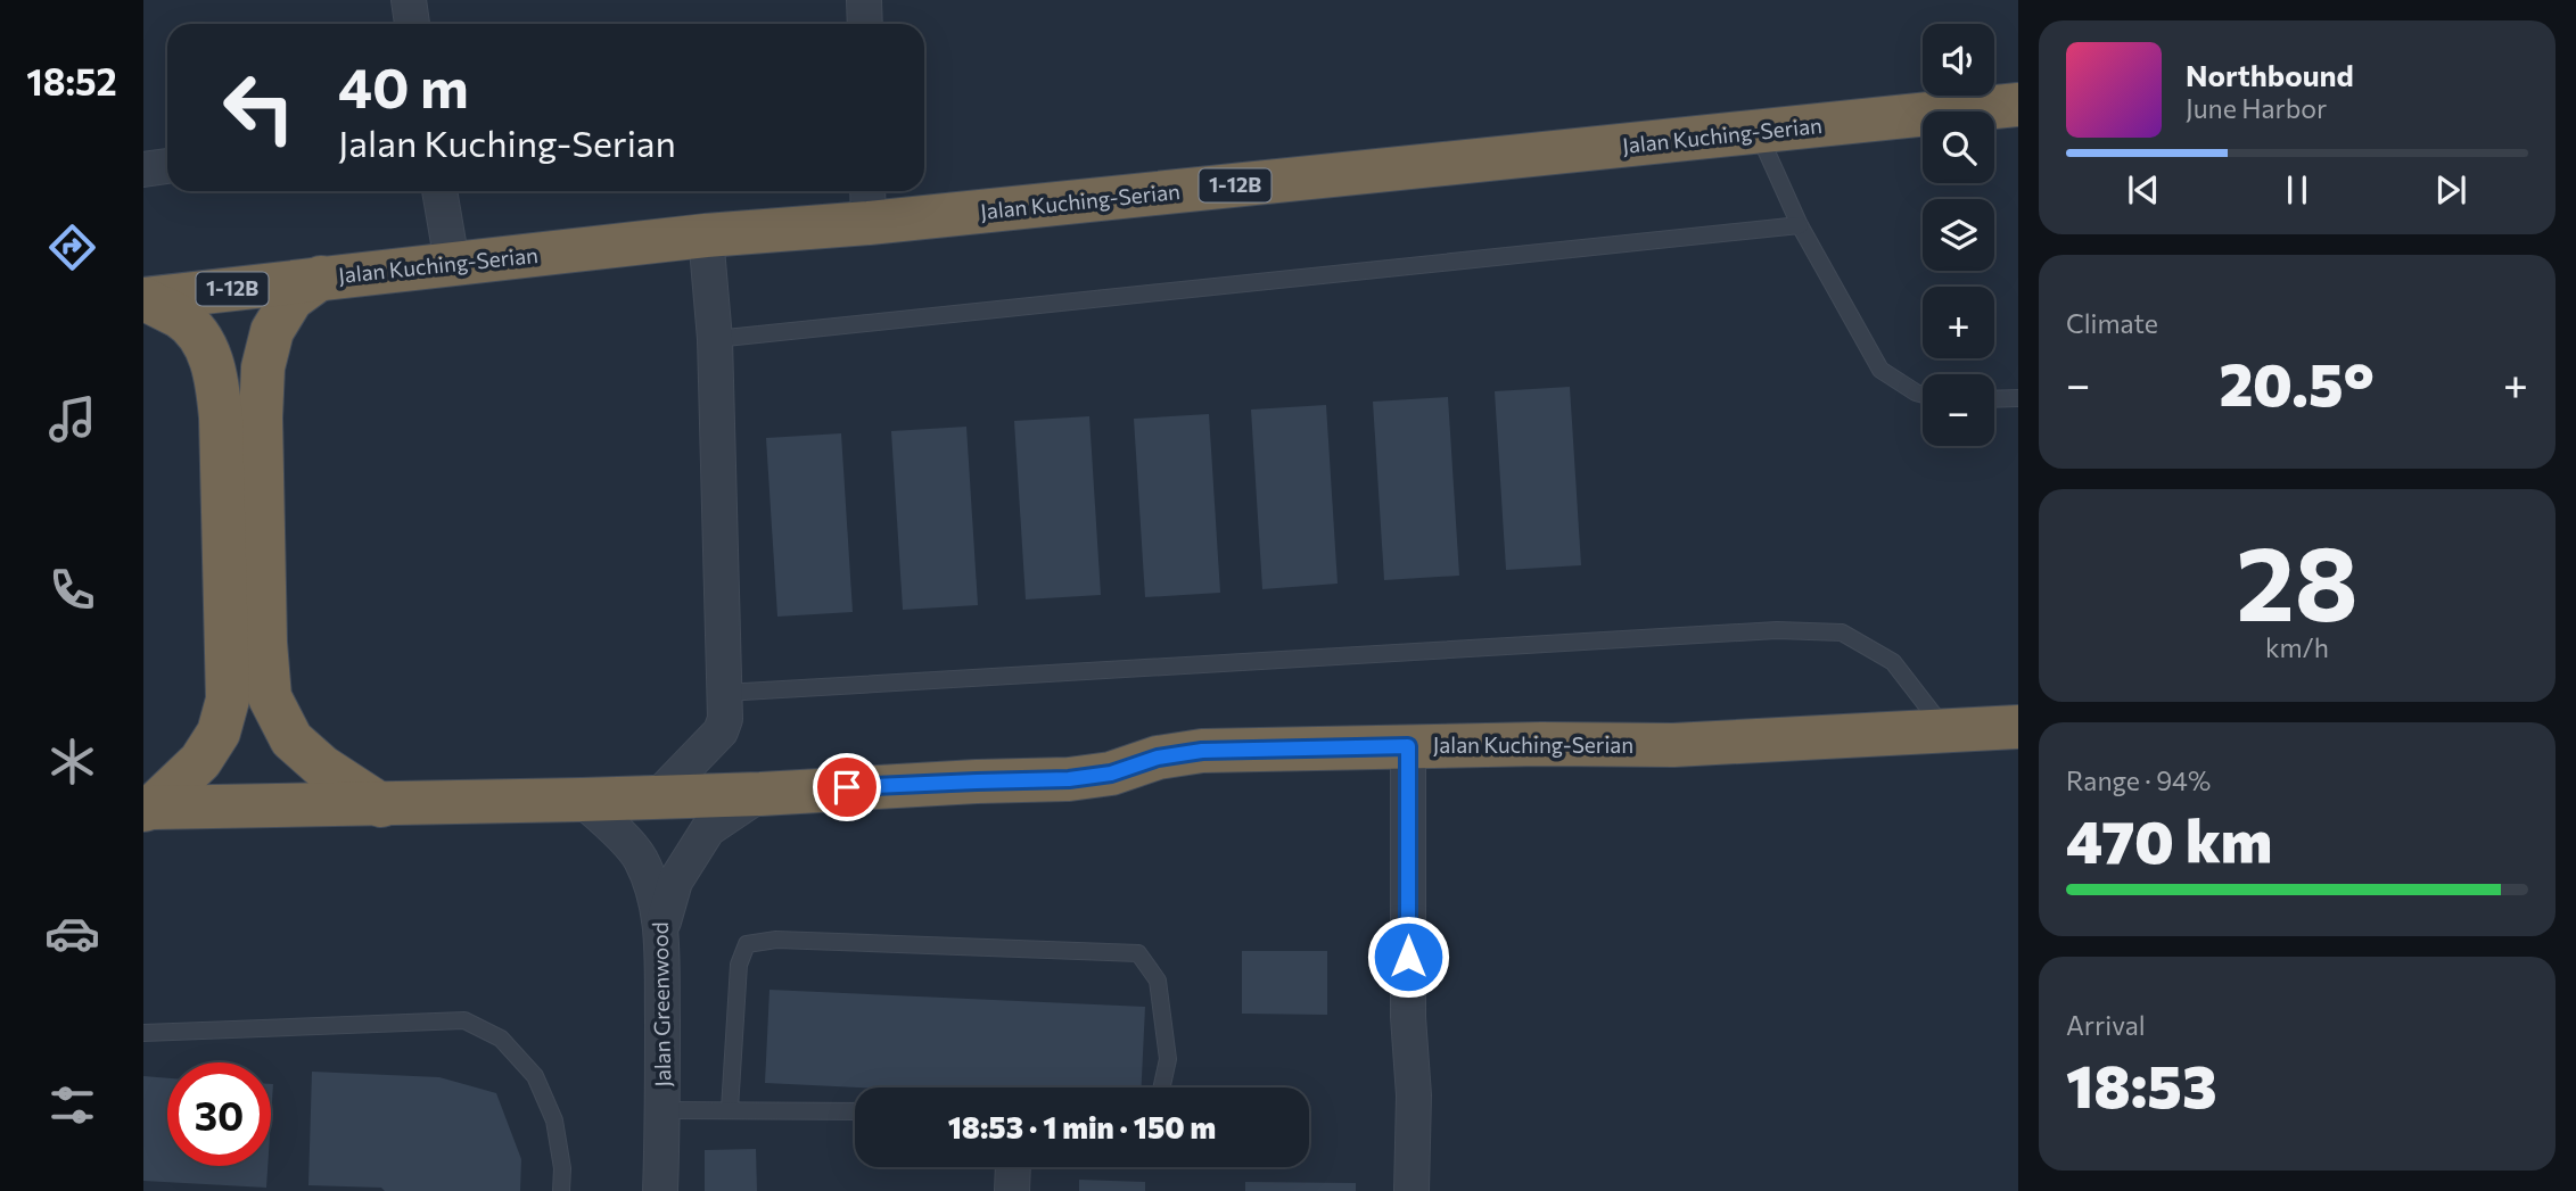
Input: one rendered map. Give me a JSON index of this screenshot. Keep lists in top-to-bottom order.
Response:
{
  "streets": {
    "highway": ["Jalan Kuching-Serian", "1-12B"],
    "street": ["Jalan Greenwood"]
  },
  "crossings": [
    ["Jalan Kuching-Serian", "Jalan Greenwood"]
  ],
  "page": {
    "tabs": "18:52",
    "map_buttons": ["+", "−"],
    "turn": ["40 m", "Jalan Kuching-Serian"],
    "song": ["Northbound", "June Harbor"],
    "tile": [
      "Climate",
      ["28", "km/h"],
      ["Range · 94%", "470 km"],
      ["Arrival", "18:53"]
    ],
    "heat": ["−", "20.5°", "+"],
    "limit": "30",
    "trip": "18:53 · 1 min · 150 m"
  }
}
